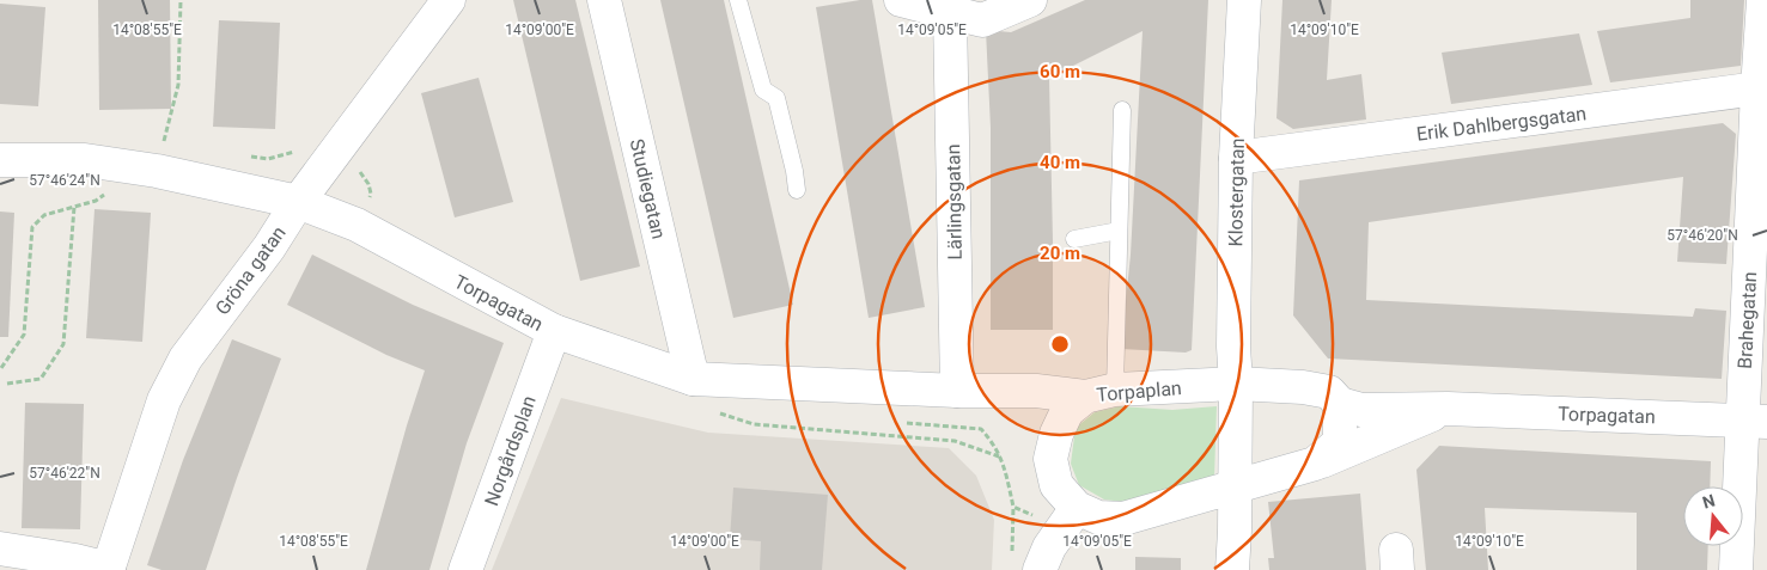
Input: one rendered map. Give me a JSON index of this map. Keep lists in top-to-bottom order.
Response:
{
  "streets": {
    "street": [
      "Erik Dahlbergsgatan",
      "Studiegatan",
      "Klostergatan",
      "Lärlingsgatan",
      "Gröna gatan",
      "Torpagatan",
      "Brahegatan",
      "Torpaplan",
      "Norgårdsplan"
    ]
  },
  "crossings": [
    ["Erik Dahlbergsgatan", "Klostergatan"],
    ["Erik Dahlbergsgatan", "Brahegatan"],
    ["Studiegatan", "Torpagatan"],
    ["Klostergatan", "Torpaplan"],
    ["Lärlingsgatan", "Torpagatan"],
    ["Gröna gatan", "Torpagatan"],
    ["Torpagatan", "Brahegatan"],
    ["Torpagatan", "Torpaplan"],
    ["Torpagatan", "Norgårdsplan"]
  ],
  "north": "top",
  "coordinates": [
    "14°08'55\"E",
    "14°09'00\"E",
    "14°09'05\"E",
    "14°09'10\"E",
    "57°46'24\"N",
    "57°46'20\"N",
    "57°46'22\"N"
  ],
  "rings": ["60 m", "40 m", "20 m"]
}
